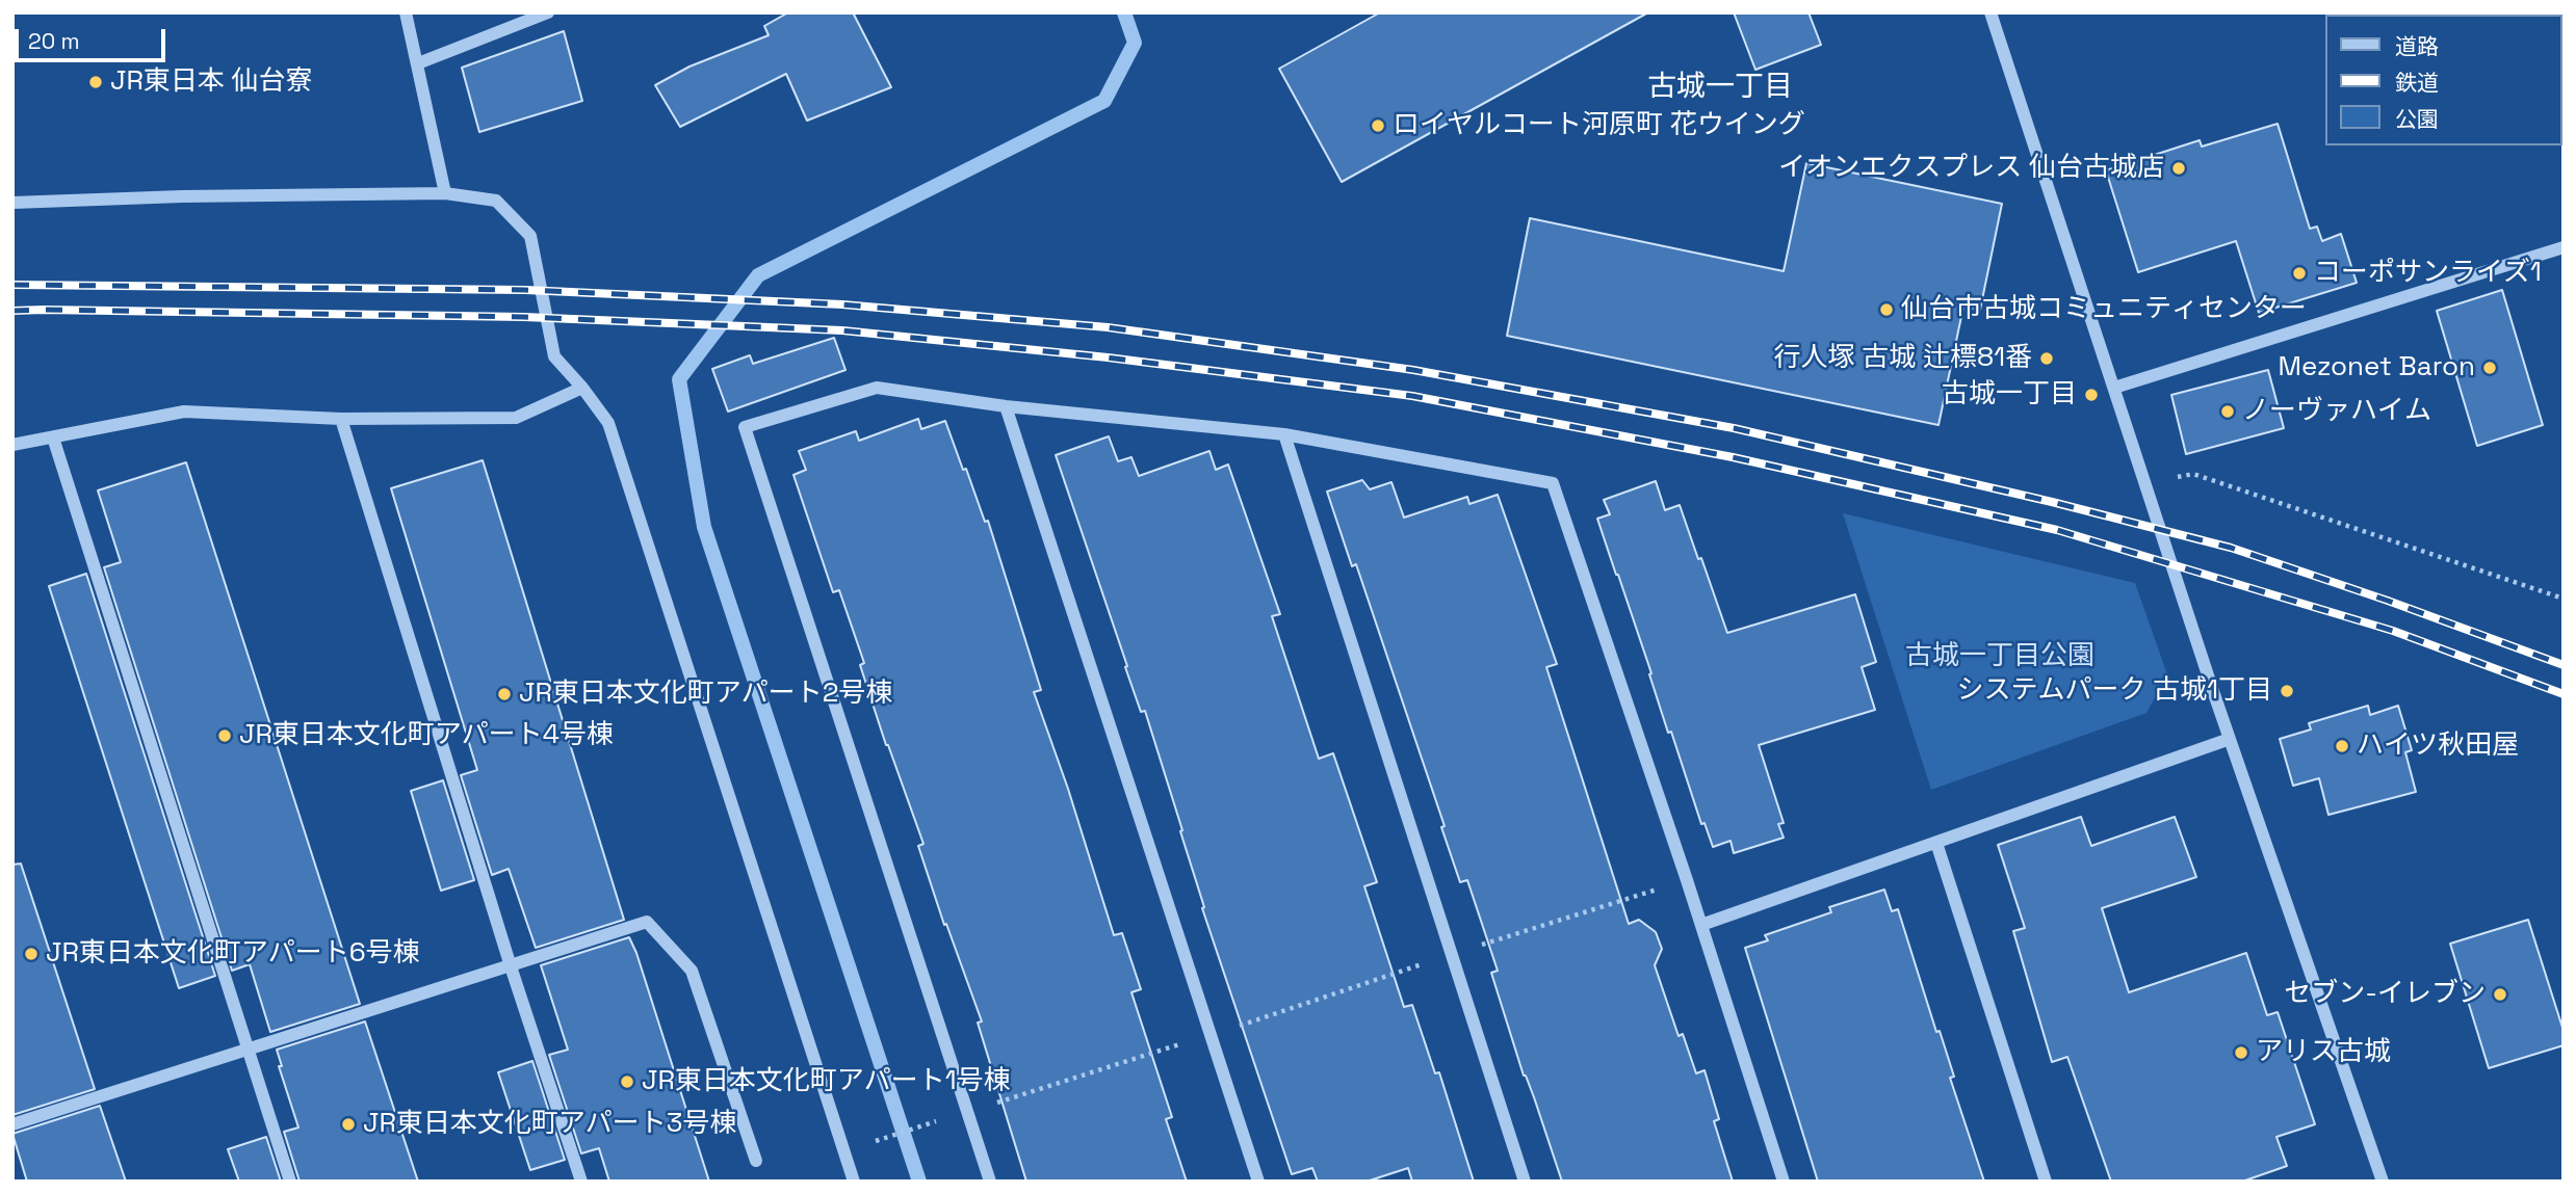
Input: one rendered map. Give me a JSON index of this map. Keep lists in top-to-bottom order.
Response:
{
  "districts": ["古城一丁目"],
  "parks": ["古城一丁目公園"],
  "places": [
    "JR東日本 仙台寮",
    "ロイヤルコート河原町 花ウイング",
    "イオンエクスプレス 仙台古城店",
    "コーポサンライズ1",
    "仙台市古城コミュニティセンター",
    "行人塚 古城 辻標81番",
    "Mezonet Baron",
    "古城一丁目",
    "ノーヴァハイム",
    "システムパーク 古城1丁目",
    "JR東日本文化町アパート2号棟",
    "JR東日本文化町アパート4号棟",
    "ハイツ秋田屋",
    "JR東日本文化町アパート6号棟",
    "セブン-イレブン",
    "アリス古城",
    "JR東日本文化町アパート1号棟",
    "JR東日本文化町アパート3号棟"
  ],
  "legend": ["道路", "鉄道", "公園"],
  "scale_bar": "20 m"
}
